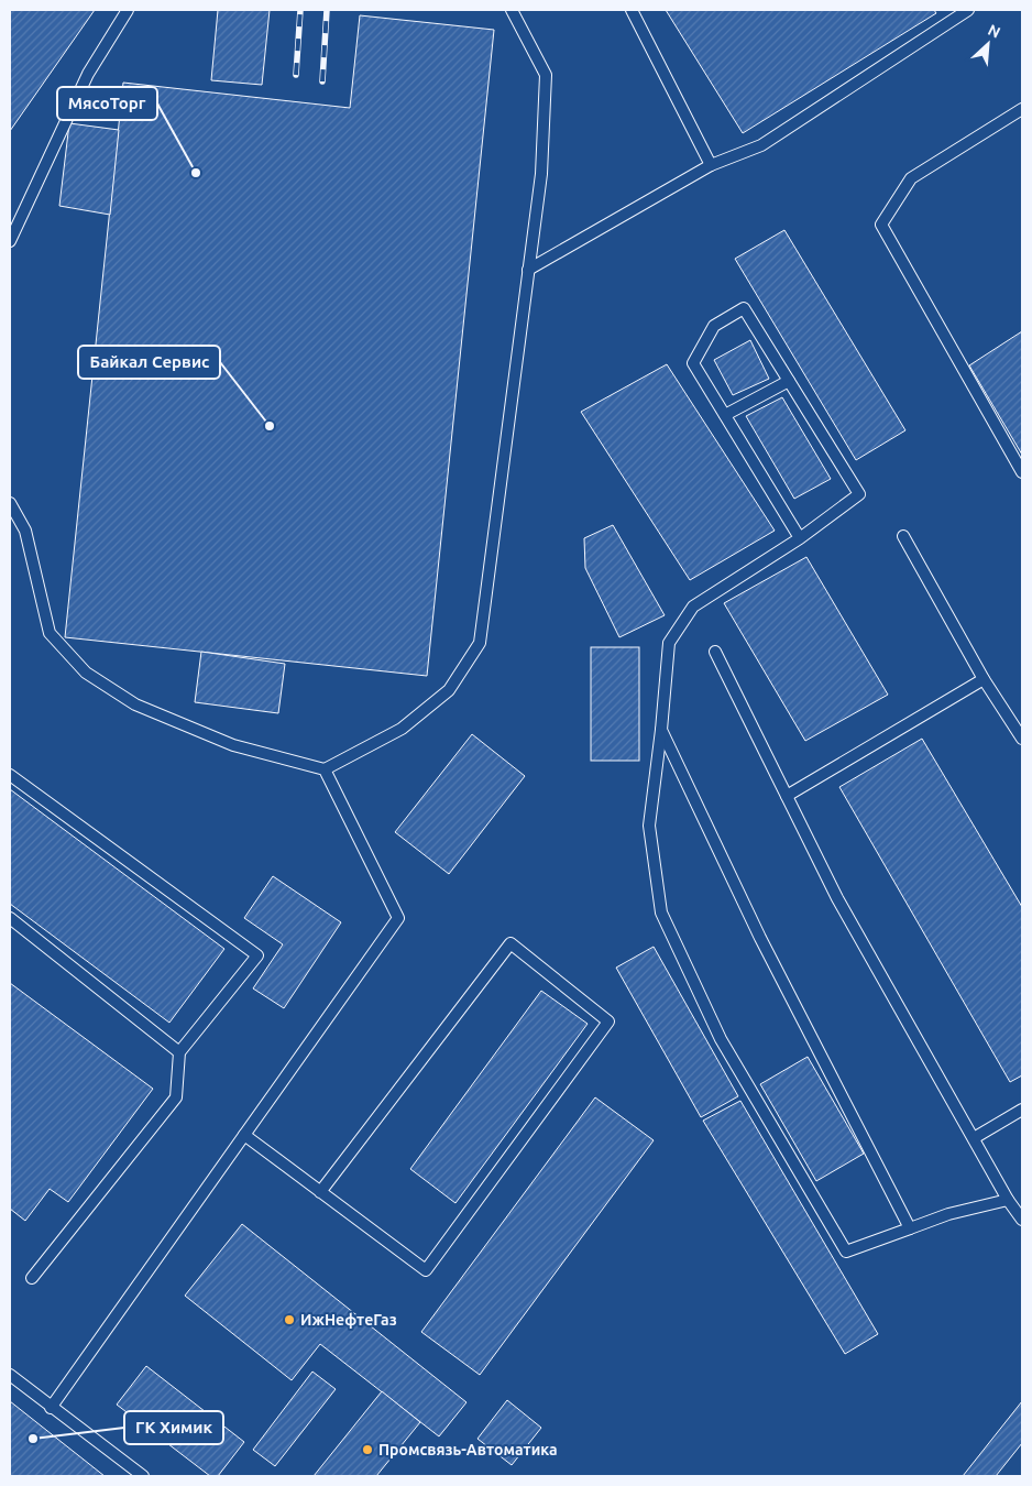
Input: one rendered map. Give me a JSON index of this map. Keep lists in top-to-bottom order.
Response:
{
  "places": [
    "МясоТорг",
    "Байкал Сервис",
    "ИжНефтеГаз",
    "ГК Химик",
    "Промсвязь-Автоматика"
  ],
  "north": "top right"
}
